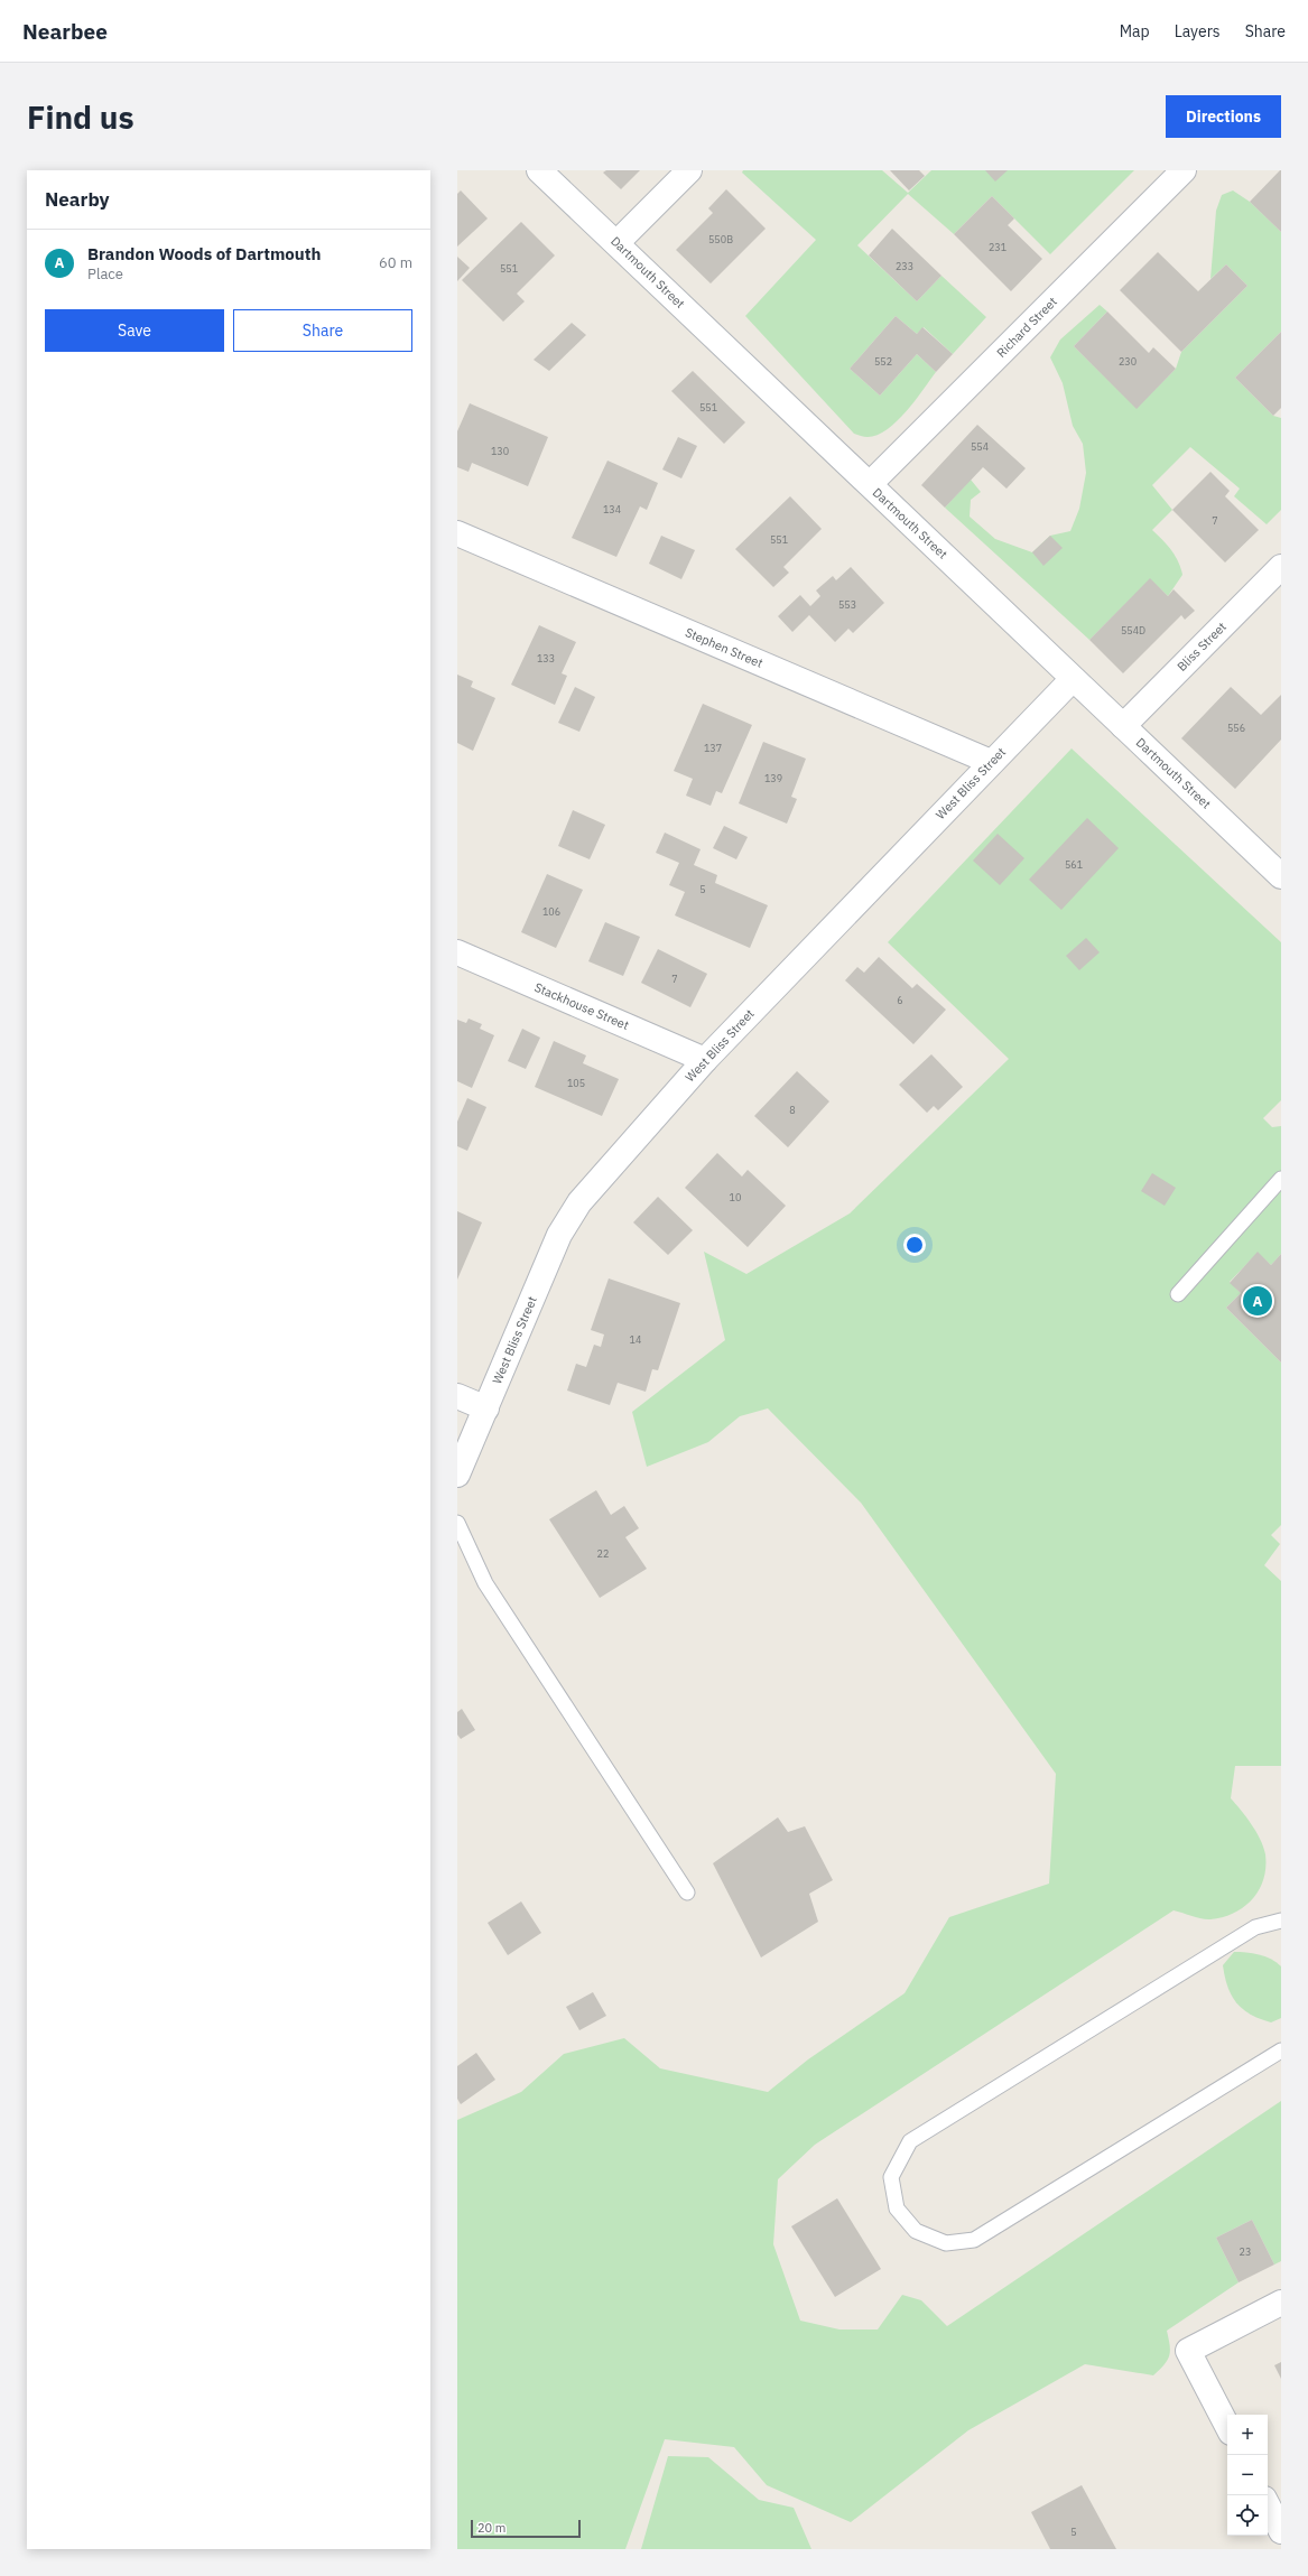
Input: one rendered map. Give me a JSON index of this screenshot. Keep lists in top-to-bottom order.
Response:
{
  "streets": {
    "street": [
      "Dartmouth Street",
      "Richard Street",
      "Bliss Street",
      "Stephen Street",
      "West Bliss Street",
      "Stackhouse Street"
    ]
  },
  "crossings": [
    ["Dartmouth Street", "Richard Street"],
    ["Dartmouth Street", "Bliss Street"],
    ["Dartmouth Street", "West Bliss Street"],
    ["Stephen Street", "West Bliss Street"],
    ["West Bliss Street", "Stackhouse Street"]
  ],
  "house_numbers": [
    "550B",
    "231",
    "233",
    "551",
    "552",
    "230",
    "551",
    "554",
    "130",
    "134",
    "7",
    "551",
    "553",
    "554D",
    "133",
    "556",
    "137",
    "139",
    "561",
    "5",
    "106",
    "7",
    "6",
    "105",
    "8",
    "10",
    "14",
    "22",
    "23",
    "5"
  ],
  "scale_bar": "20 m",
  "page": {
    "header": "Nearbee",
    "nav": ["Map", "Layers", "Share"],
    "buttons": [
      "Directions",
      ["Save", "Share"]
    ],
    "title": "Find us",
    "heading": "Nearby",
    "list": [
      {
        "mark": "A",
        "name": "Brandon Woods of Dartmouth",
        "note": "Place",
        "value": "60 m"
      }
    ],
    "pins": "A",
    "map_buttons": ["+", "−"],
    "scale": "20 m"
  }
}
